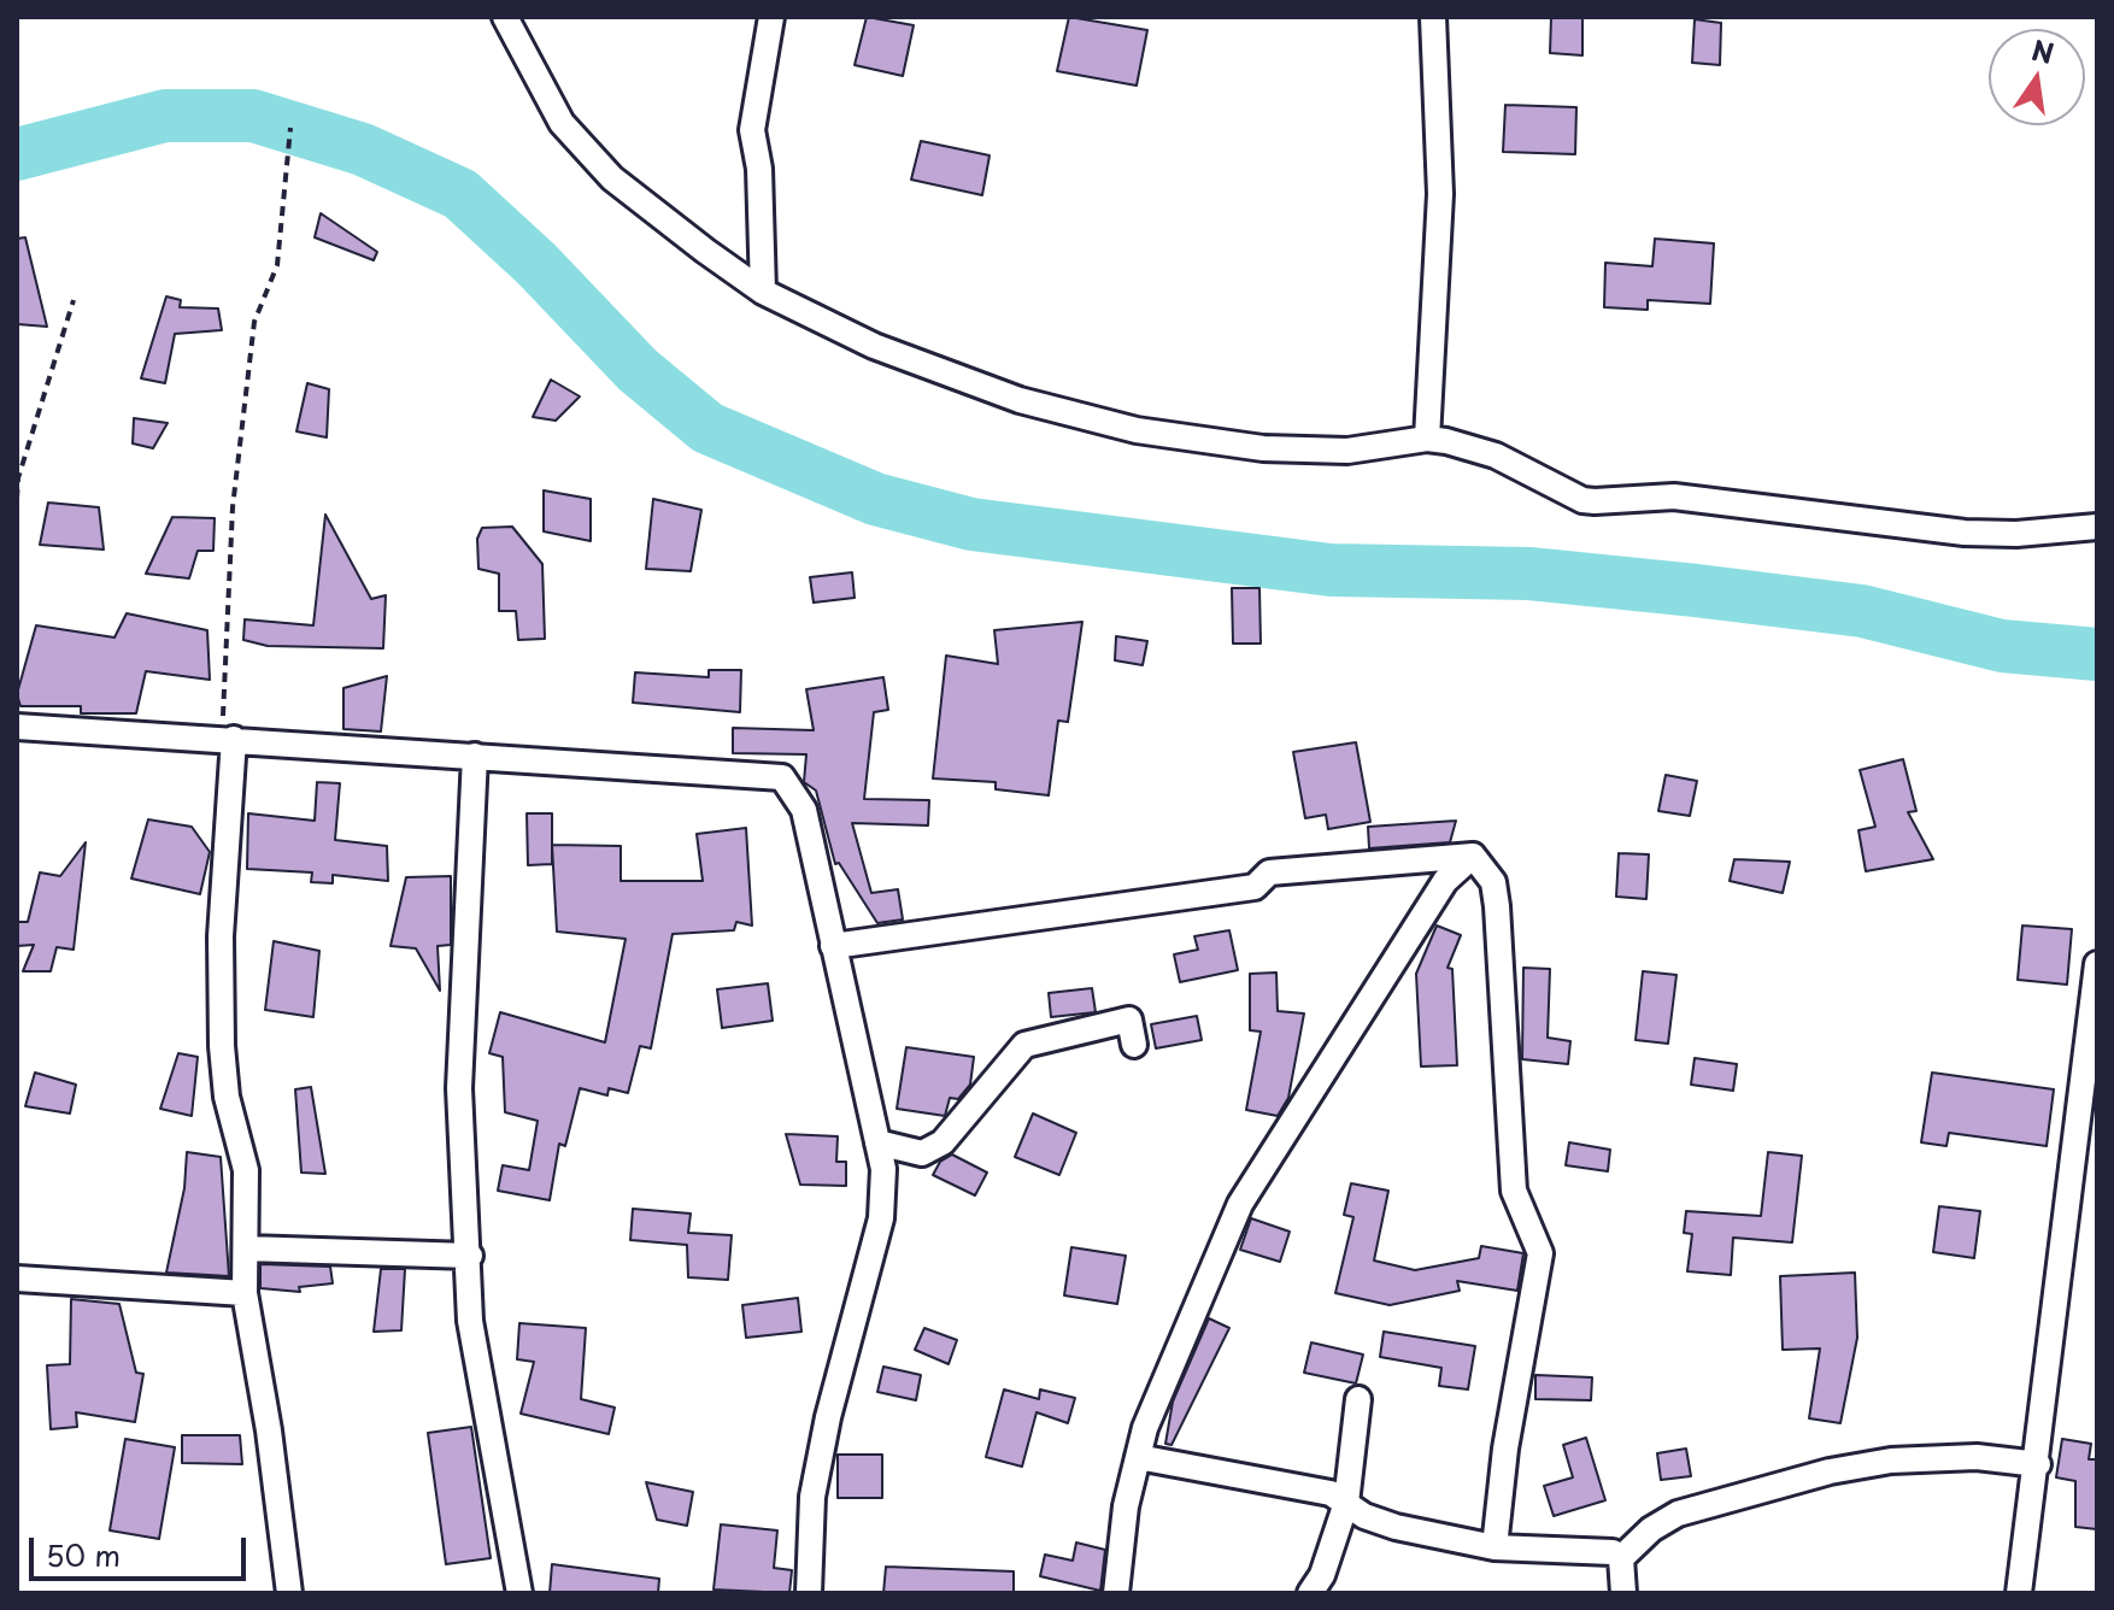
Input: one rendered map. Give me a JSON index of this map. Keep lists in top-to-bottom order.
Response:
{
  "scale_bar": "50 m",
  "north": "top"
}
